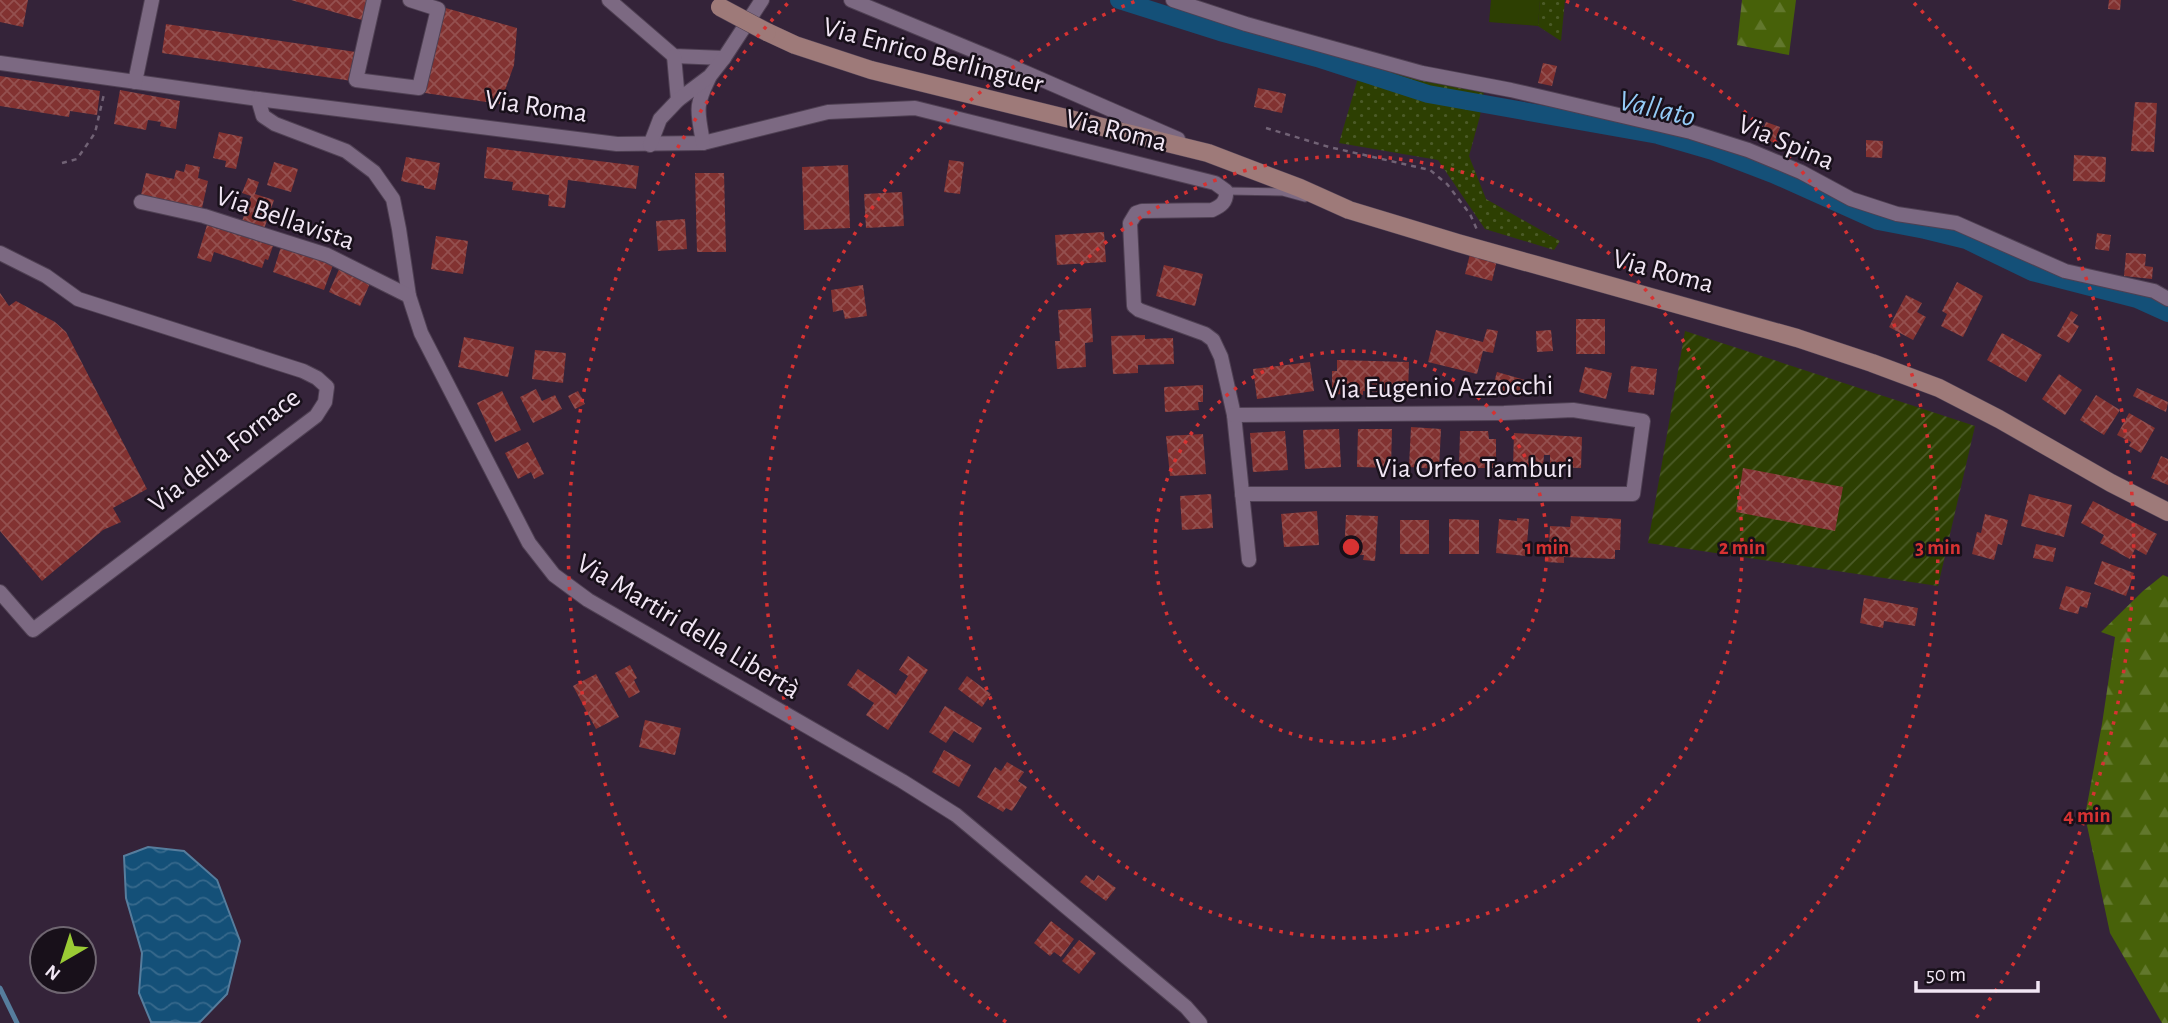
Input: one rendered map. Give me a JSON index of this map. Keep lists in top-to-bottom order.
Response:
{
  "streets": {
    "main road": ["Via Enrico Berlinguer", "Via Roma"],
    "street": [
      "Via Spina",
      "Via Bellavista",
      "Via Eugenio Azzocchi",
      "Via della Fornace",
      "Via Orfeo Tamburi",
      "Via Martiri della Libertà"
    ]
  },
  "crossings": [
    ["Via Enrico Berlinguer", "Via Roma"],
    ["Via Roma", "Via Martiri della Libertà"],
    ["Via Bellavista", "Via Martiri della Libertà"],
    ["Via Eugenio Azzocchi", "Via Orfeo Tamburi"]
  ],
  "water": ["Vallato"],
  "scale_bar": "50 m",
  "north": "bottom left",
  "rings": [
    "1 min",
    "2 min",
    "3 min",
    "4 min"
  ]
}
